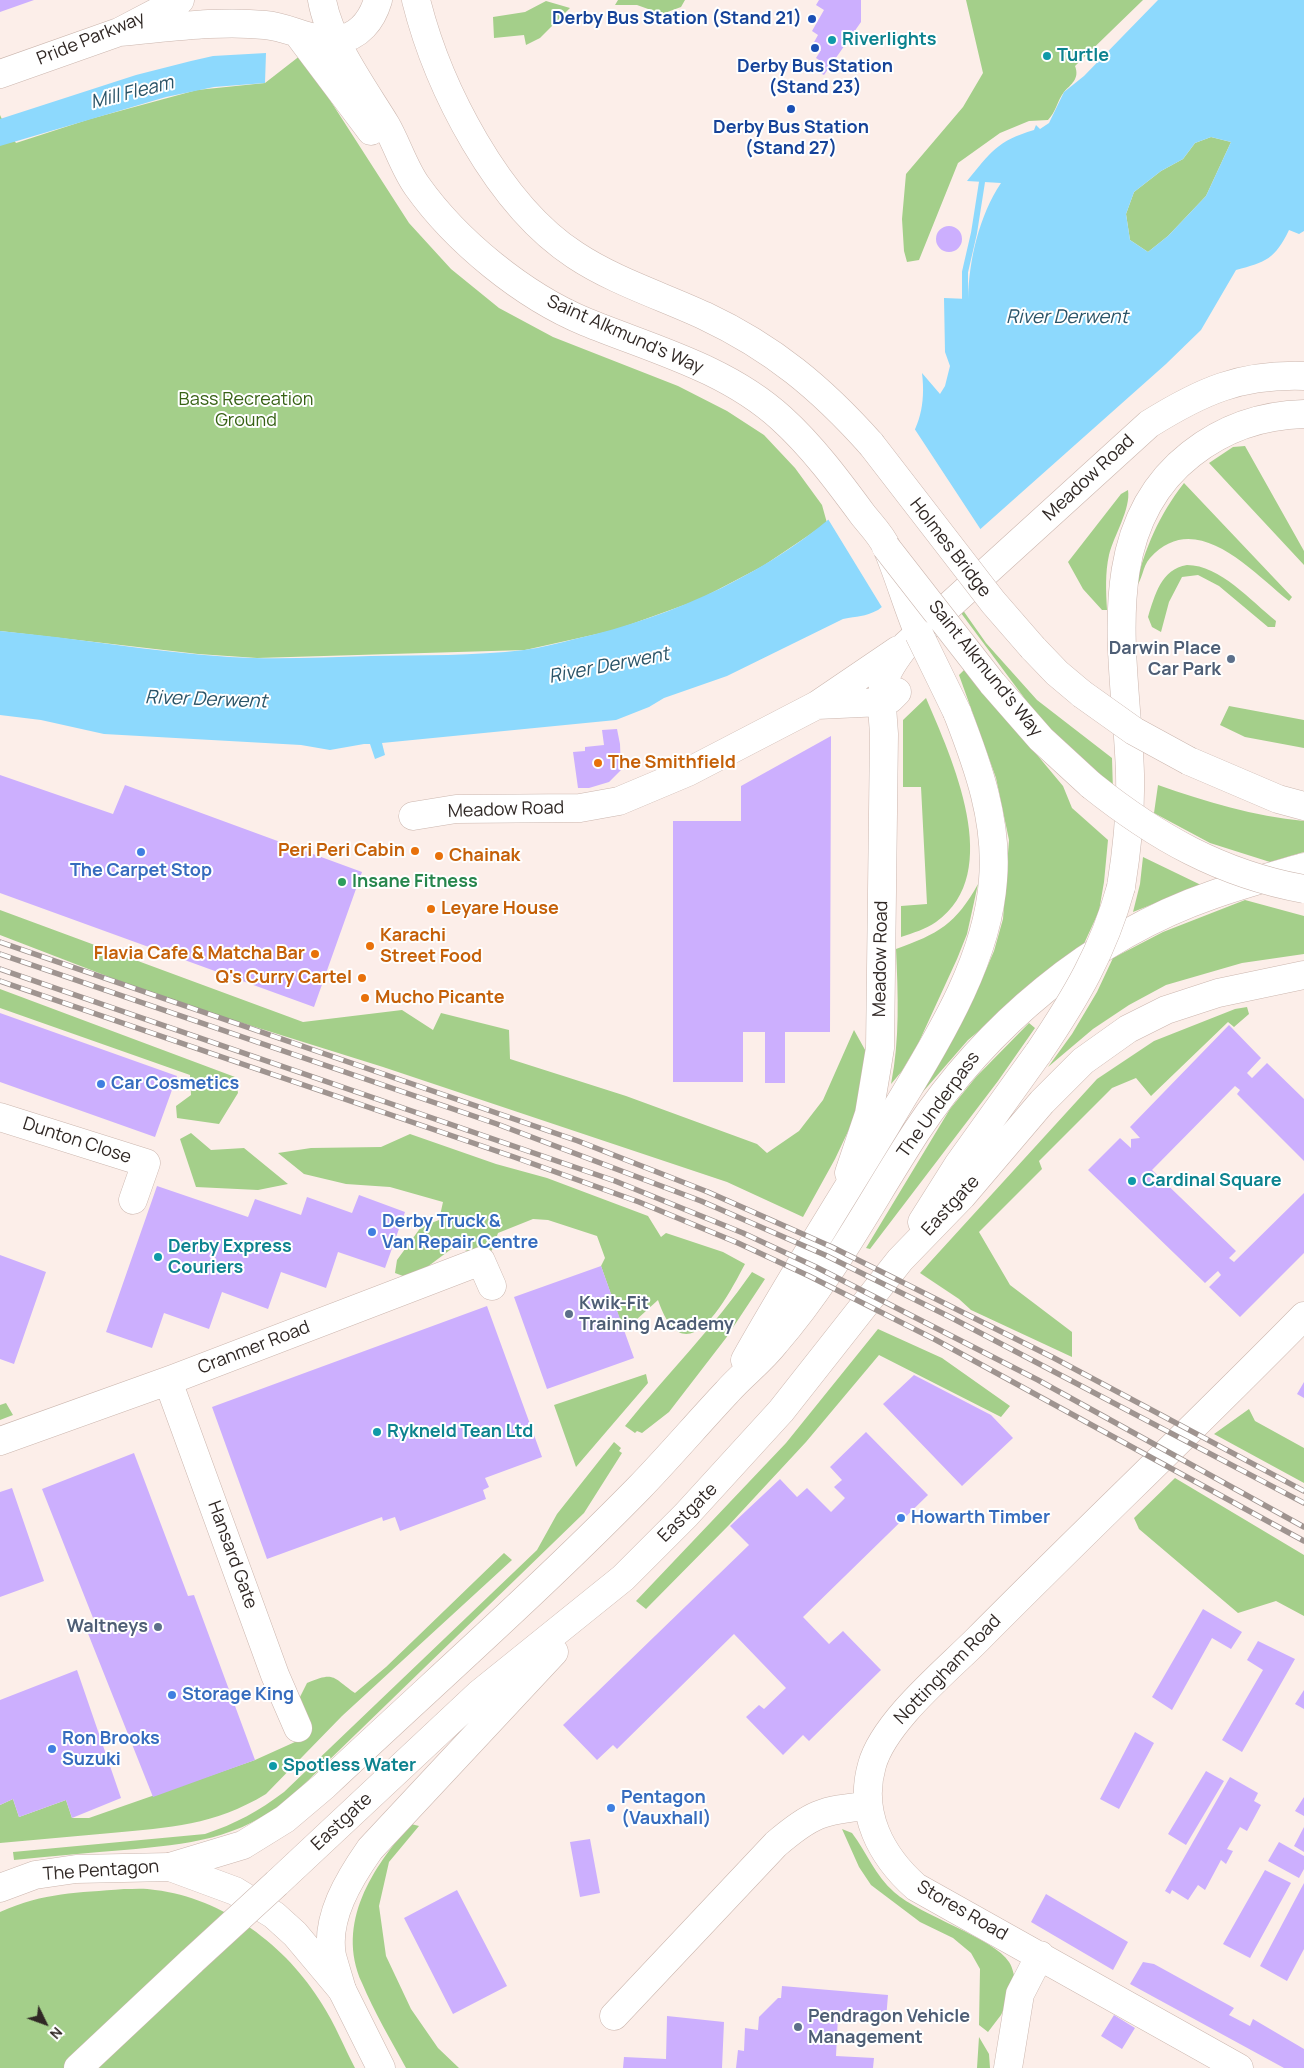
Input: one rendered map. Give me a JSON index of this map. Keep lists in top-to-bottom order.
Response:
{
  "streets": {
    "main road": [
      "Pride Parkway",
      "Saint Alkmund's Way",
      "Meadow Road",
      "Holmes Bridge",
      "The Underpass",
      "Dunton Close",
      "Eastgate",
      "Cranmer Road",
      "Hansard Gate",
      "Nottingham Road",
      "The Pentagon",
      "Stores Road"
    ]
  },
  "crossings": [
    ["Cranmer Road", "Hansard Gate"],
    ["Nottingham Road", "Stores Road"]
  ],
  "water": ["Mill Fleam", "River Derwent"],
  "parks": ["Bass Recreation Ground"],
  "places": [
    "Derby Bus Station (Stand 21)",
    "Riverlights",
    "Derby Bus Station (Stand 23)",
    "Turtle",
    "Derby Bus Station (Stand 27)",
    "Darwin Place Car Park",
    "The Smithfield",
    "Peri Peri Cabin",
    "The Carpet Stop",
    "Chainak",
    "Insane Fitness",
    "Leyare House",
    "Karachi Street Food",
    "Flavia Cafe & Matcha Bar",
    "Q's Curry Cartel",
    "Mucho Picante",
    "Car Cosmetics",
    "Cardinal Square",
    "Derby Truck & Van Repair Centre",
    "Derby Express Couriers",
    "Kwik-Fit Training Academy",
    "Rykneld Tean Ltd",
    "Howarth Timber",
    "Waltneys",
    "Storage King",
    "Ron Brooks Suzuki",
    "Spotless Water",
    "Pentagon (Vauxhall)",
    "Pendragon Vehicle Management"
  ],
  "north": "bottom right"
}
